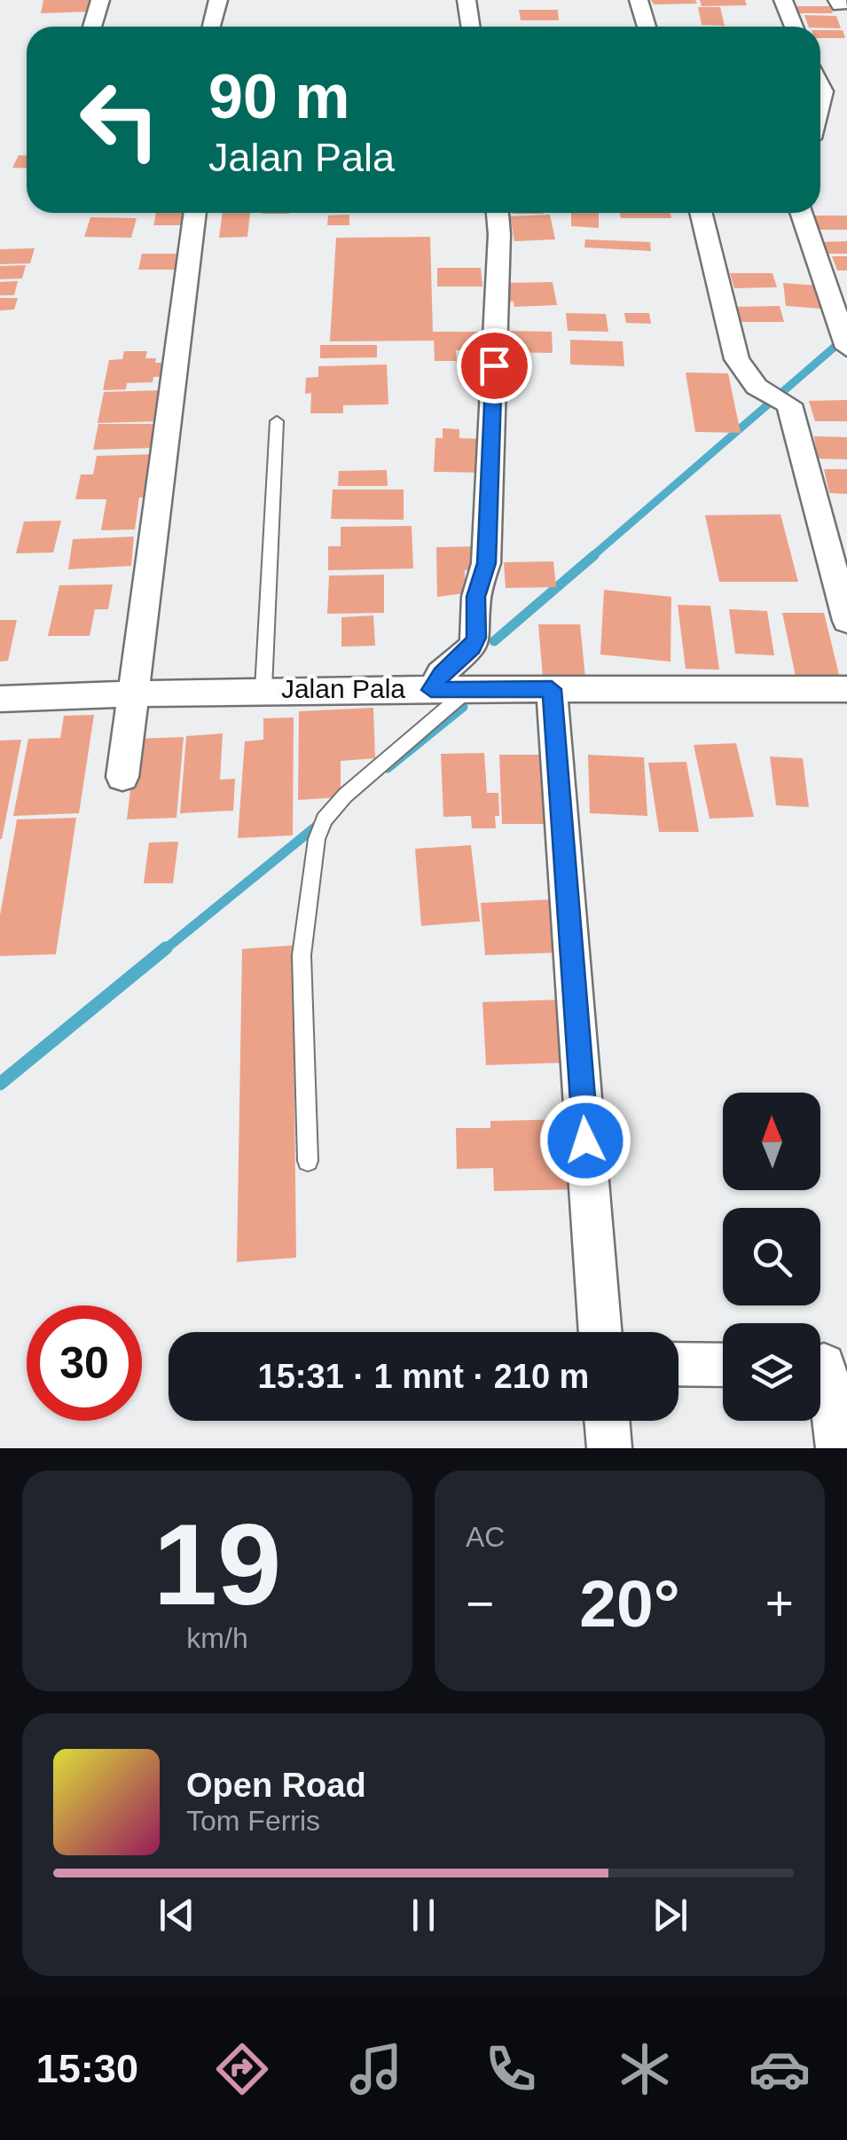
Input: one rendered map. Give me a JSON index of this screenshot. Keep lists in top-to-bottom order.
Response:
{
  "streets": {
    "street": ["Jalan Pala"]
  },
  "north": "top",
  "page": {
    "turn": ["90 m", "Jalan Pala"],
    "limit": "30",
    "trip": "15:31 · 1 mnt · 210 m",
    "tile": [
      ["19", "km/h"],
      "AC"
    ],
    "heat": ["−", "20°", "+"],
    "song": ["Open Road", "Tom Ferris"],
    "tabs": "15:30"
  }
}
